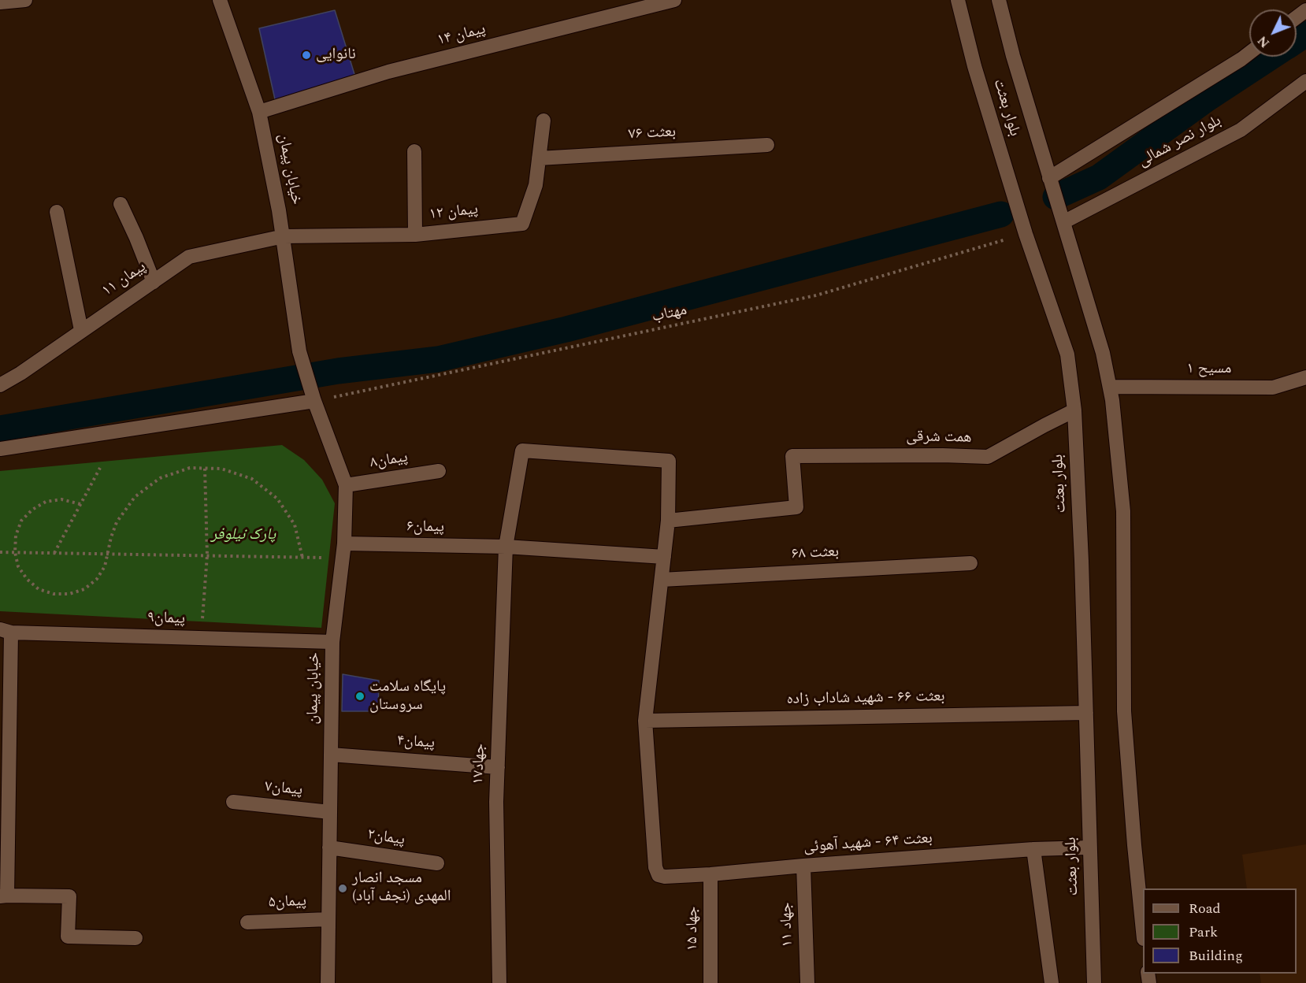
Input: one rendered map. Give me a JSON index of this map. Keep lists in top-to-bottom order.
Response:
{
  "streets": {
    "street": [
      "پیمان ۱۴",
      "بلوار بعثت",
      "بعثت ۷۶",
      "بلوار نصر شمالی",
      "خیابان پیمان",
      "پیمان ۱۲",
      "پیمان ۱۱",
      "مسیح ۱",
      "همت شرقی",
      "پیمان۸",
      "پیمان۶",
      "بعثت ۶۸",
      "پیمان۹",
      "بعثت ۶۶ - شهید شاداب زاده",
      "پیمان۴",
      "جهاد۱۷",
      "پیمان۷",
      "پیمان۲",
      "بعثت ۶۴ - شهید آهوئی",
      "پیمان۵",
      "جهاد ۱۱",
      "جهاد ۱۵"
    ],
    "path": ["مهتاب"]
  },
  "crossings": [
    ["پیمان ۱۴", "خیابان پیمان"],
    ["بلوار بعثت", "بلوار نصر شمالی"],
    ["بلوار بعثت", "مهتاب"],
    ["بلوار بعثت", "مسیح ۱"],
    ["بلوار بعثت", "همت شرقی"],
    ["بلوار بعثت", "بعثت ۶۶ - شهید شاداب زاده"],
    ["بلوار بعثت", "بعثت ۶۴ - شهید آهوئی"],
    ["بعثت ۷۶", "پیمان ۱۲"],
    ["خیابان پیمان", "پیمان ۱۲"],
    ["خیابان پیمان", "پیمان ۱۱"],
    ["خیابان پیمان", "مهتاب"],
    ["خیابان پیمان", "پیمان۸"],
    ["خیابان پیمان", "پیمان۶"],
    ["خیابان پیمان", "پیمان۹"],
    ["خیابان پیمان", "پیمان۴"],
    ["خیابان پیمان", "پیمان۷"],
    ["خیابان پیمان", "پیمان۲"],
    ["خیابان پیمان", "پیمان۵"],
    ["پیمان ۱۲", "پیمان ۱۱"],
    ["همت شرقی", "جهاد۱۷"],
    ["پیمان۶", "جهاد۱۷"],
    ["بعثت ۶۶ - شهید شاداب زاده", "بعثت ۶۴ - شهید آهوئی"],
    ["پیمان۴", "جهاد۱۷"],
    ["بعثت ۶۴ - شهید آهوئی", "جهاد ۱۱"],
    ["بعثت ۶۴ - شهید آهوئی", "جهاد ۱۵"]
  ],
  "parks": ["پارک نیلوفر"],
  "places": ["نانوایی", "پایگاه سلامت سروستان", "مسجد انصار المهدی (نجف آباد)"],
  "legend": ["Road", "Park", "Building"],
  "north": "bottom left"
}
